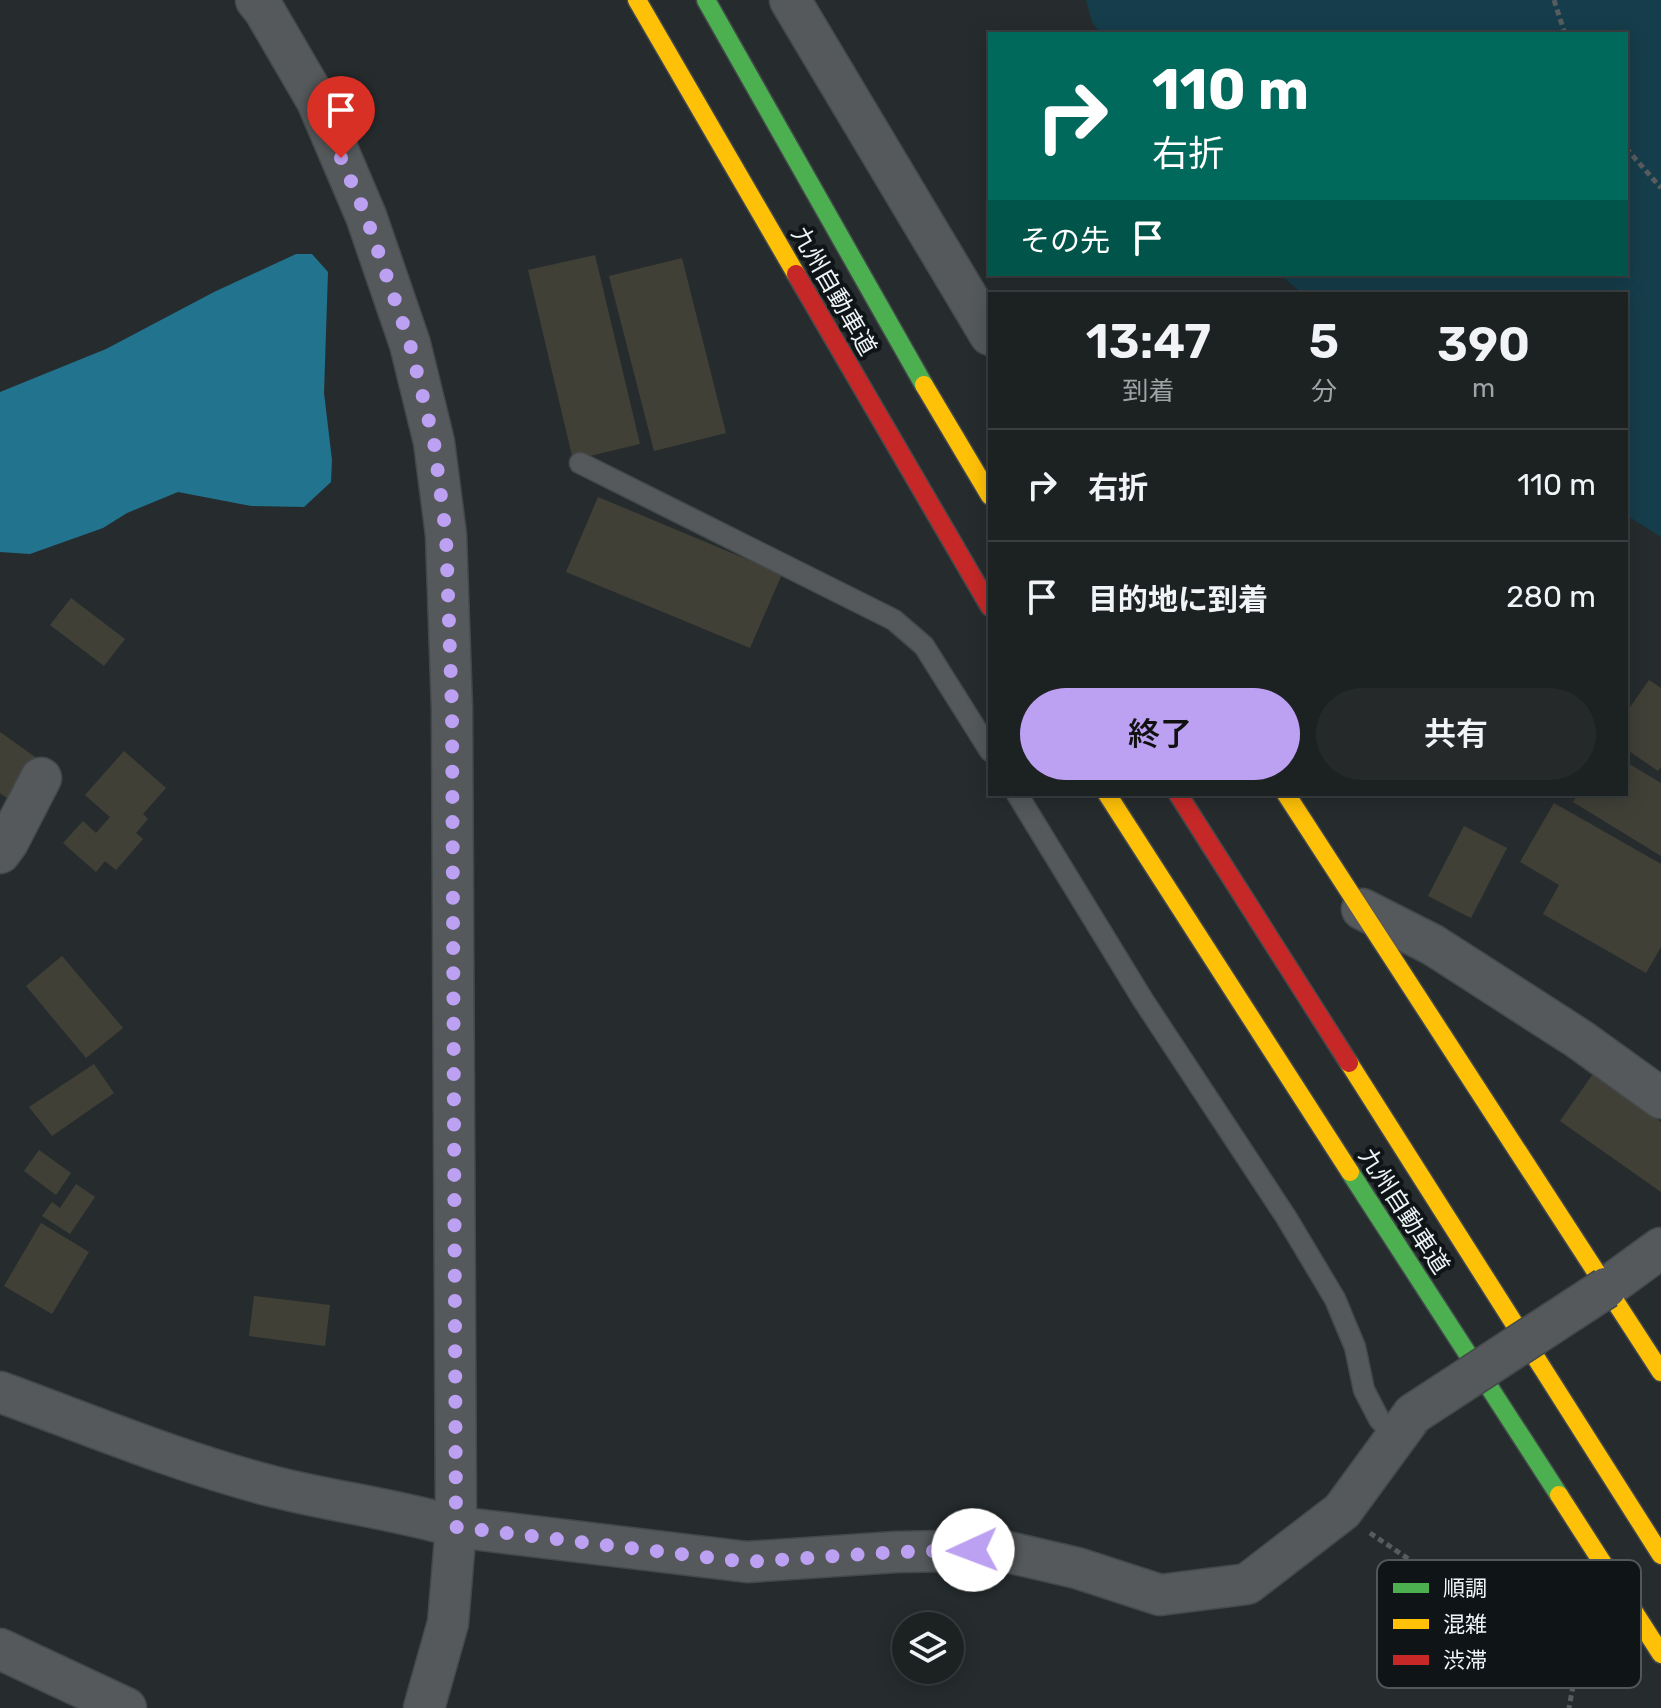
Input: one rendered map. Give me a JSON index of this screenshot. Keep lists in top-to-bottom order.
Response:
{
  "streets": {
    "main road": ["九州自動車道"]
  },
  "legend": ["順調", "混雑", "渋滞"],
  "page": {
    "turn": ["110 m", "右折"],
    "then": "その先",
    "eta": [
      "13:47",
      "到着",
      "5",
      "分",
      "390",
      "m"
    ],
    "list": [
      {
        "name": "右折",
        "value": "110 m"
      },
      {
        "name": "目的地に到着",
        "value": "280 m"
      }
    ],
    "buttons": ["終了", "共有"]
  }
}
